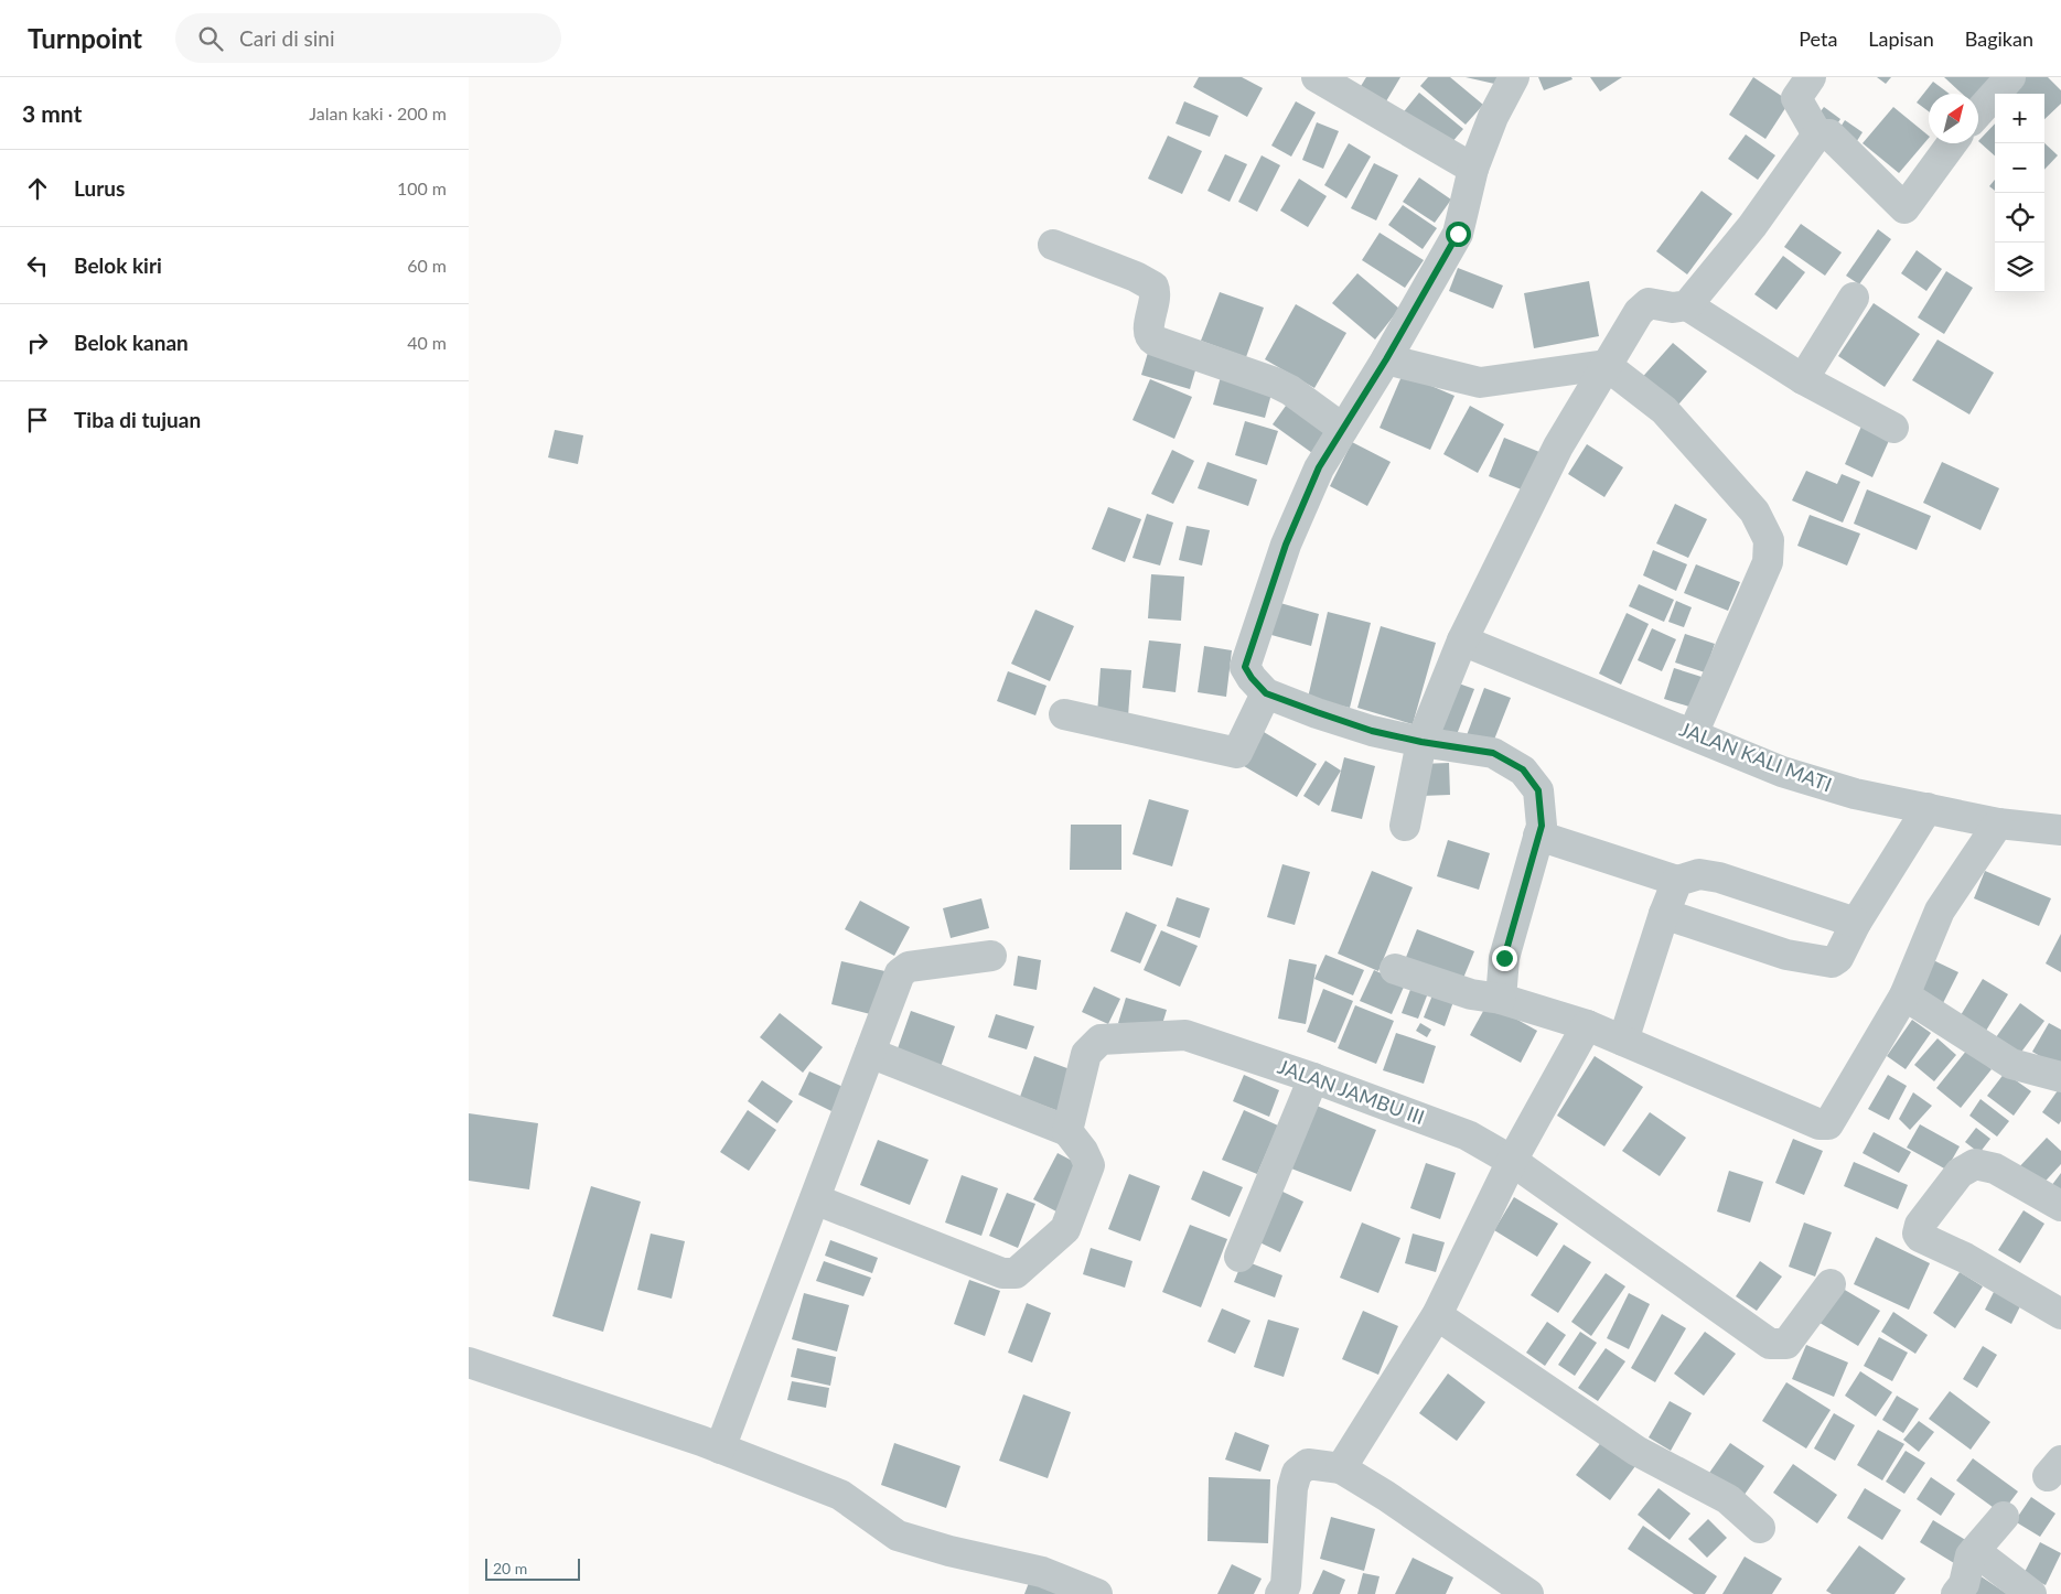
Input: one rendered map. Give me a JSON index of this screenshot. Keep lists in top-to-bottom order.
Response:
{
  "streets": {
    "street": ["JALAN KALI MATI", "JALAN JAMBU III"]
  },
  "scale_bar": "20 m",
  "north": "top right",
  "page": {
    "header": "Turnpoint",
    "search": "Cari di sini",
    "nav": ["Peta", "Lapisan", "Bagikan"],
    "heading": ["3 mnt", "Jalan kaki · 200 m"],
    "map_buttons": ["+", "−"],
    "list": [
      ["Lurus", "100 m"],
      ["Belok kiri", "60 m"],
      ["Belok kanan", "40 m"],
      "Tiba di tujuan"
    ],
    "scale": "20 m"
  }
}
